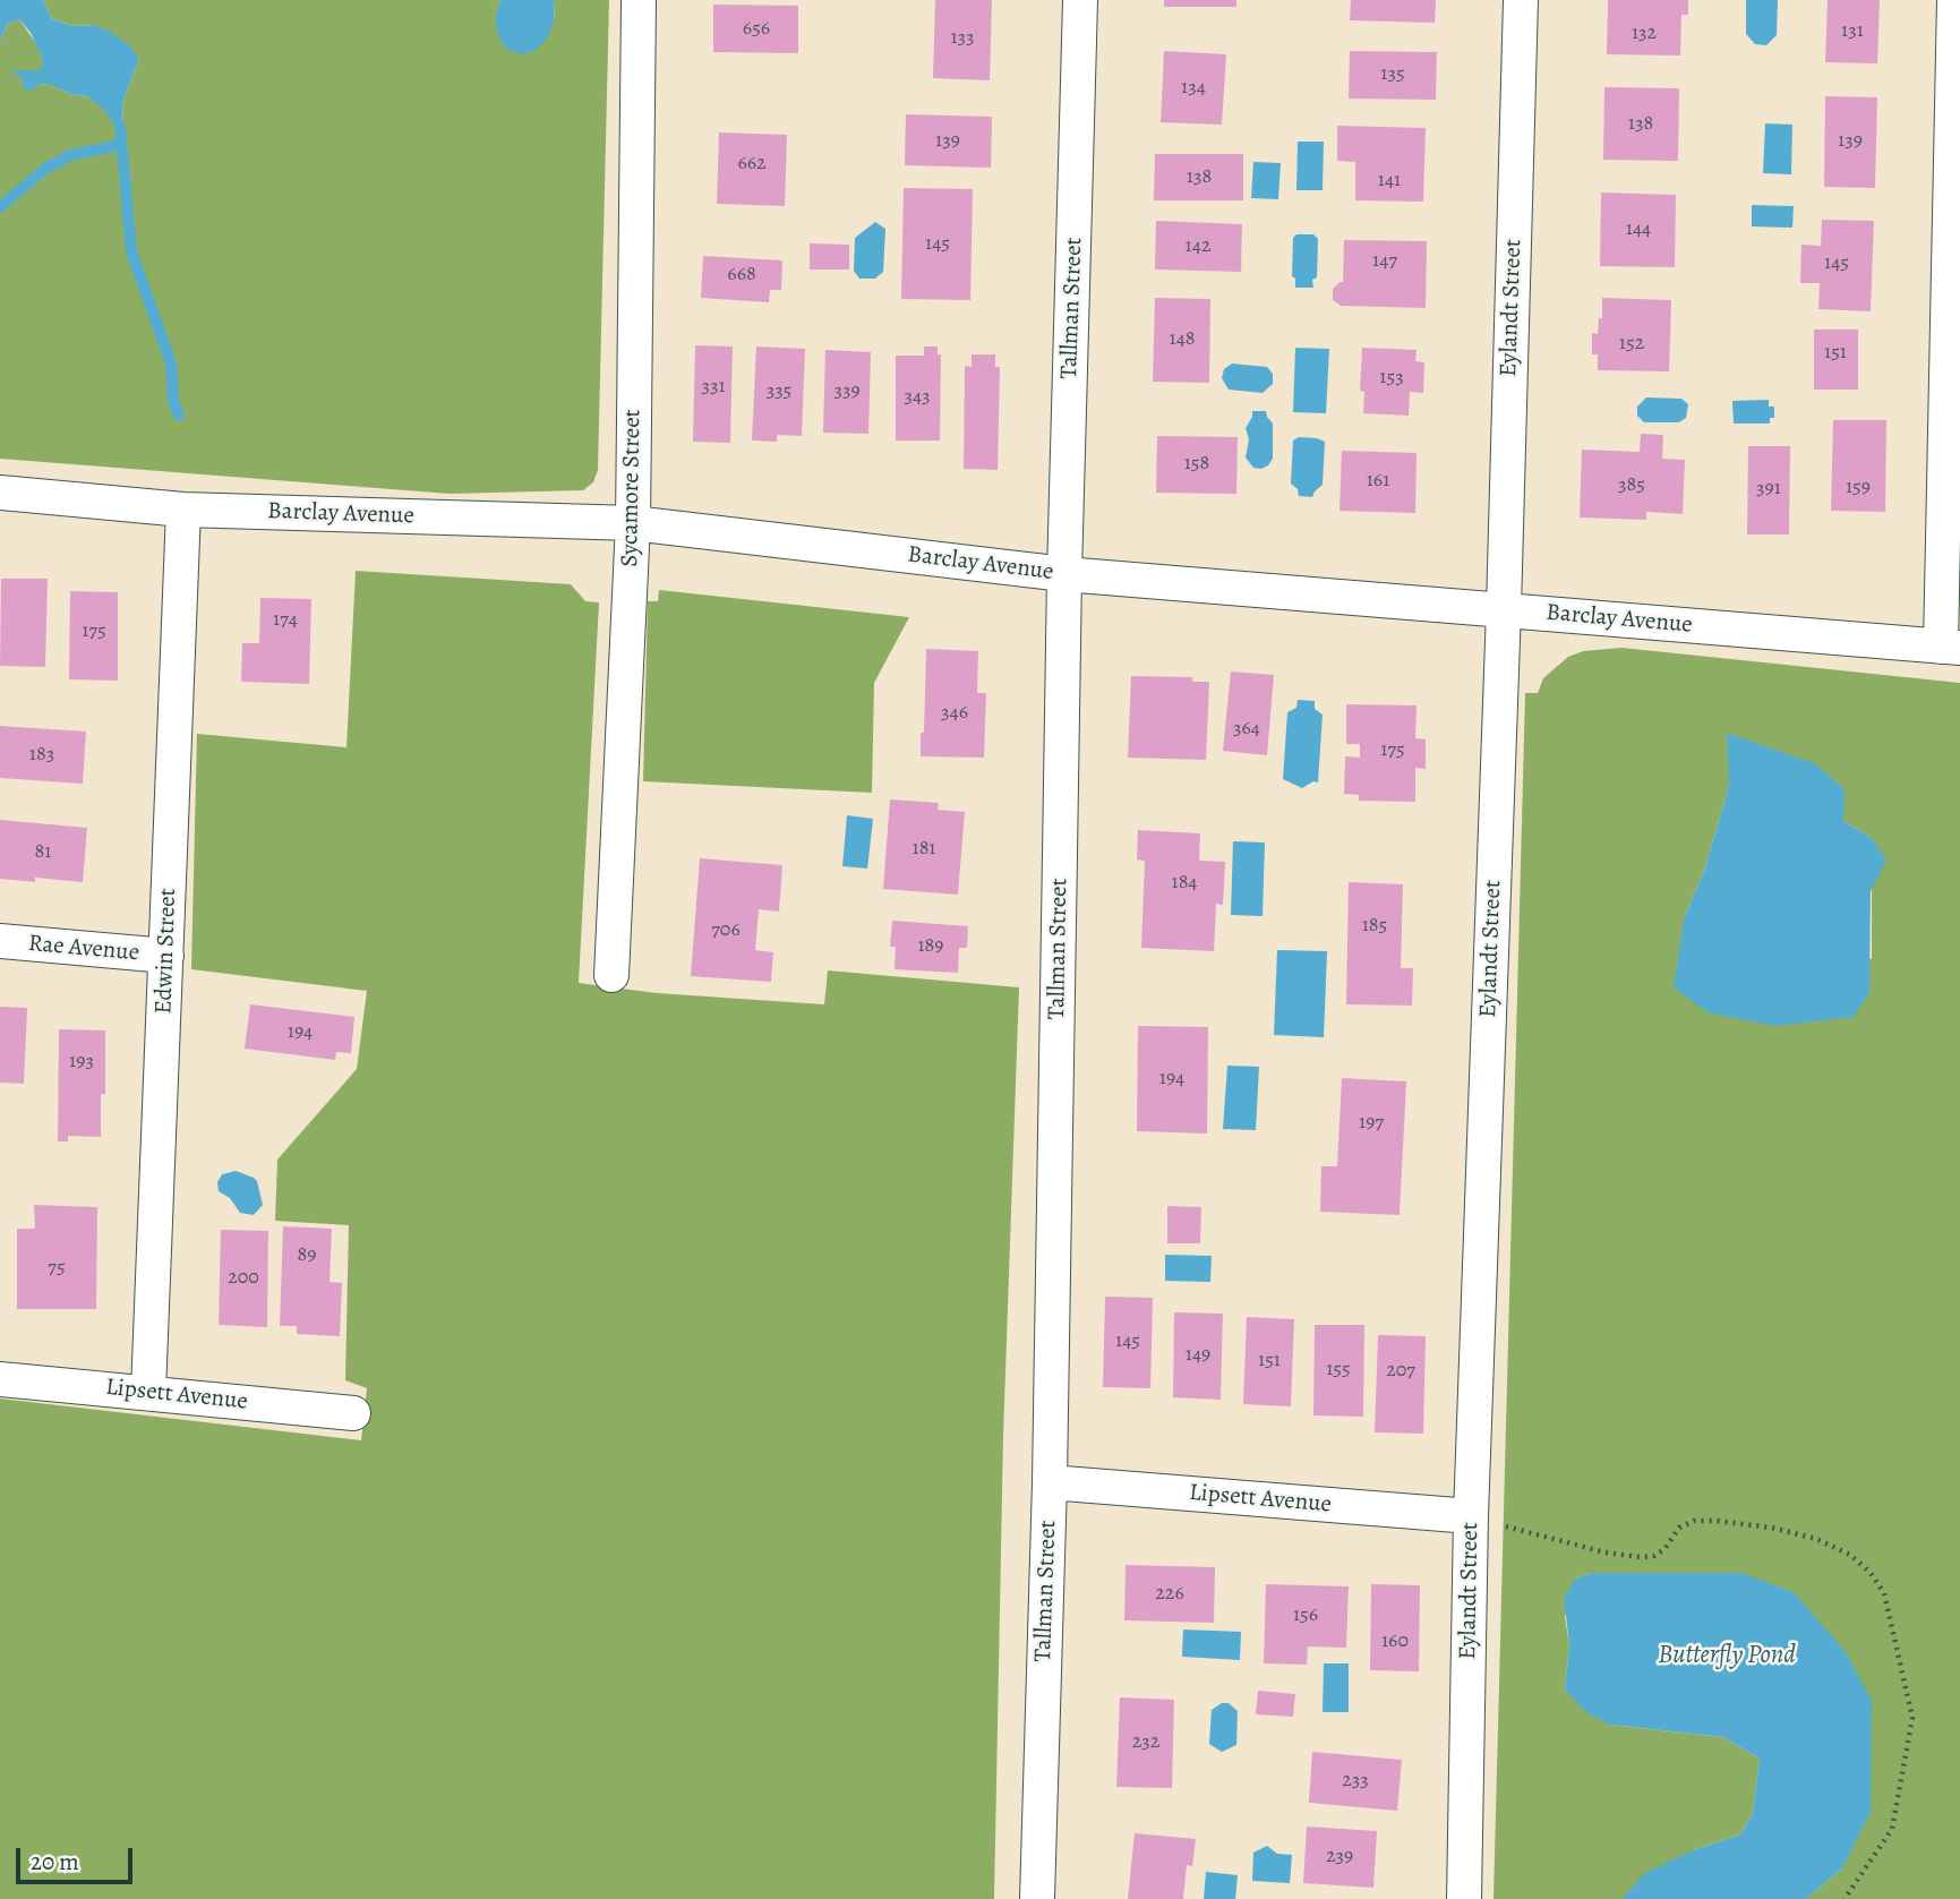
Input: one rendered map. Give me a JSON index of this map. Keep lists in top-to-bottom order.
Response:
{
  "streets": {
    "street": [
      "Tallman Street",
      "Eylandt Street",
      "Sycamore Street",
      "Barclay Avenue",
      "Rae Avenue",
      "Edwin Street",
      "Lipsett Avenue"
    ]
  },
  "crossings": [
    ["Tallman Street", "Barclay Avenue"],
    ["Tallman Street", "Lipsett Avenue"],
    ["Eylandt Street", "Barclay Avenue"],
    ["Eylandt Street", "Lipsett Avenue"],
    ["Sycamore Street", "Barclay Avenue"],
    ["Barclay Avenue", "Edwin Street"],
    ["Rae Avenue", "Edwin Street"],
    ["Edwin Street", "Lipsett Avenue"]
  ],
  "water": ["Butterfly Pond"],
  "house_numbers": [
    "656",
    "131",
    "132",
    "133",
    "135",
    "134",
    "138",
    "139",
    "139",
    "662",
    "138",
    "141",
    "144",
    "145",
    "142",
    "147",
    "145",
    "668",
    "148",
    "152",
    "151",
    "153",
    "331",
    "335",
    "339",
    "343",
    "158",
    "161",
    "385",
    "159",
    "391",
    "174",
    "175",
    "346",
    "364",
    "175",
    "183",
    "181",
    "81",
    "184",
    "185",
    "706",
    "189",
    "194",
    "193",
    "194",
    "197",
    "89",
    "75",
    "200",
    "145",
    "149",
    "151",
    "155",
    "207",
    "226",
    "156",
    "160",
    "232",
    "233",
    "239"
  ],
  "scale_bar": "20 m"
}
